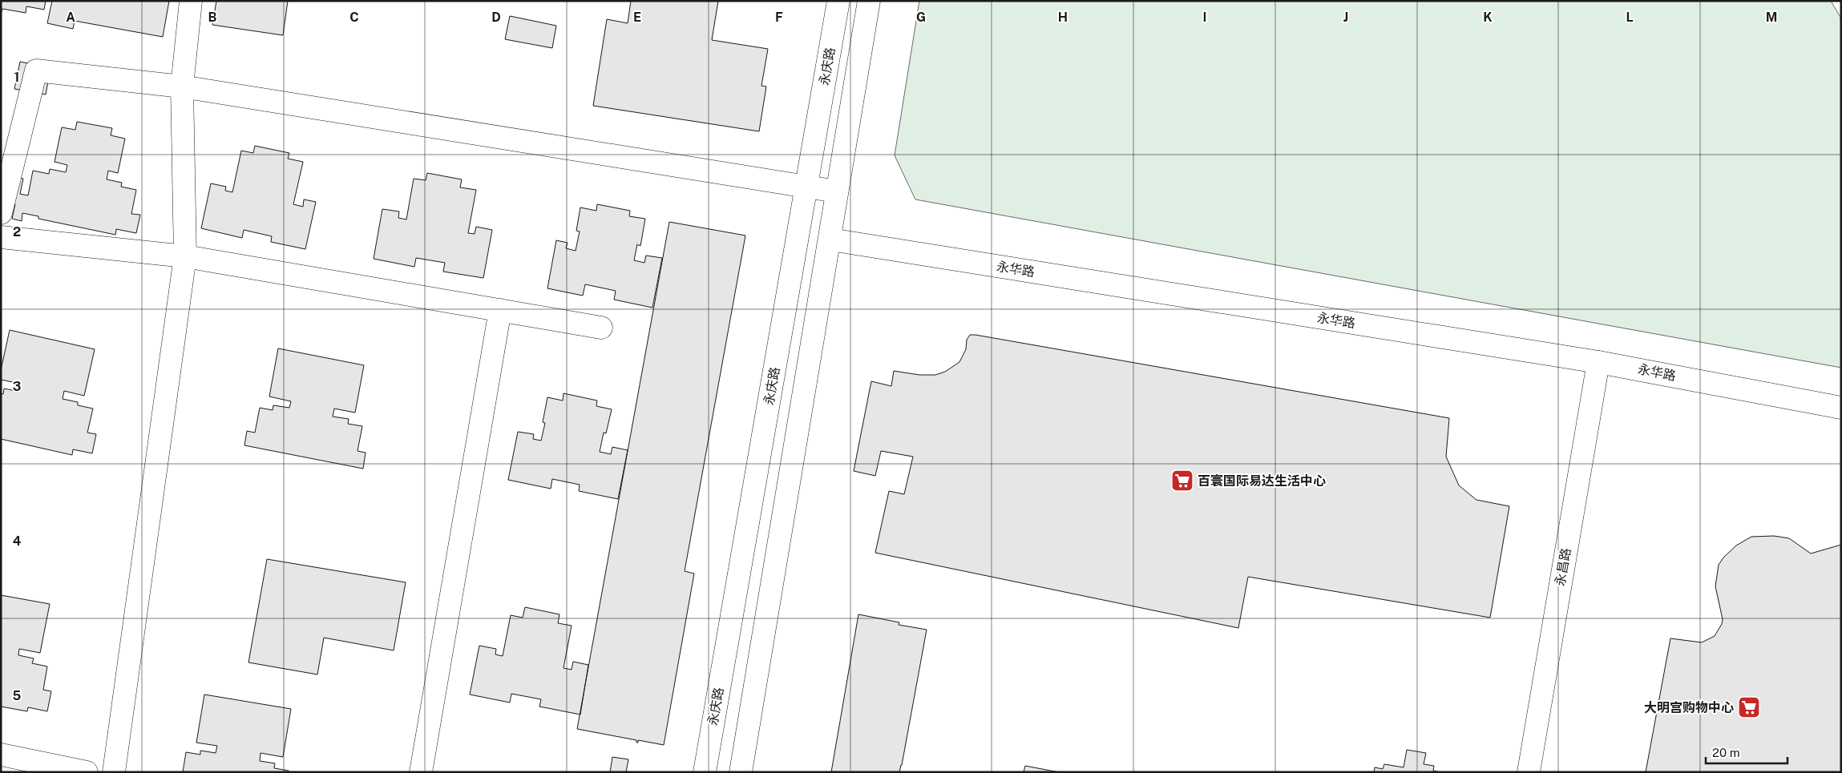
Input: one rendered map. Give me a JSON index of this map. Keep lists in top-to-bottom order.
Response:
{
  "streets": {
    "street": ["永庆路", "永华路", "永昌路"]
  },
  "crossings": [
    ["永华路", "永昌路"]
  ],
  "places": {
    "supermarket": ["百寰国际易达生活中心", "大明宫购物中心"]
  },
  "scale_bar": "20 m",
  "grid": {
    "columns": [
      "A",
      "B",
      "C",
      "D",
      "E",
      "F",
      "G",
      "H",
      "I",
      "J",
      "K",
      "L",
      "M"
    ],
    "rows": [
      "1",
      "2",
      "3",
      "4",
      "5"
    ]
  }
}
